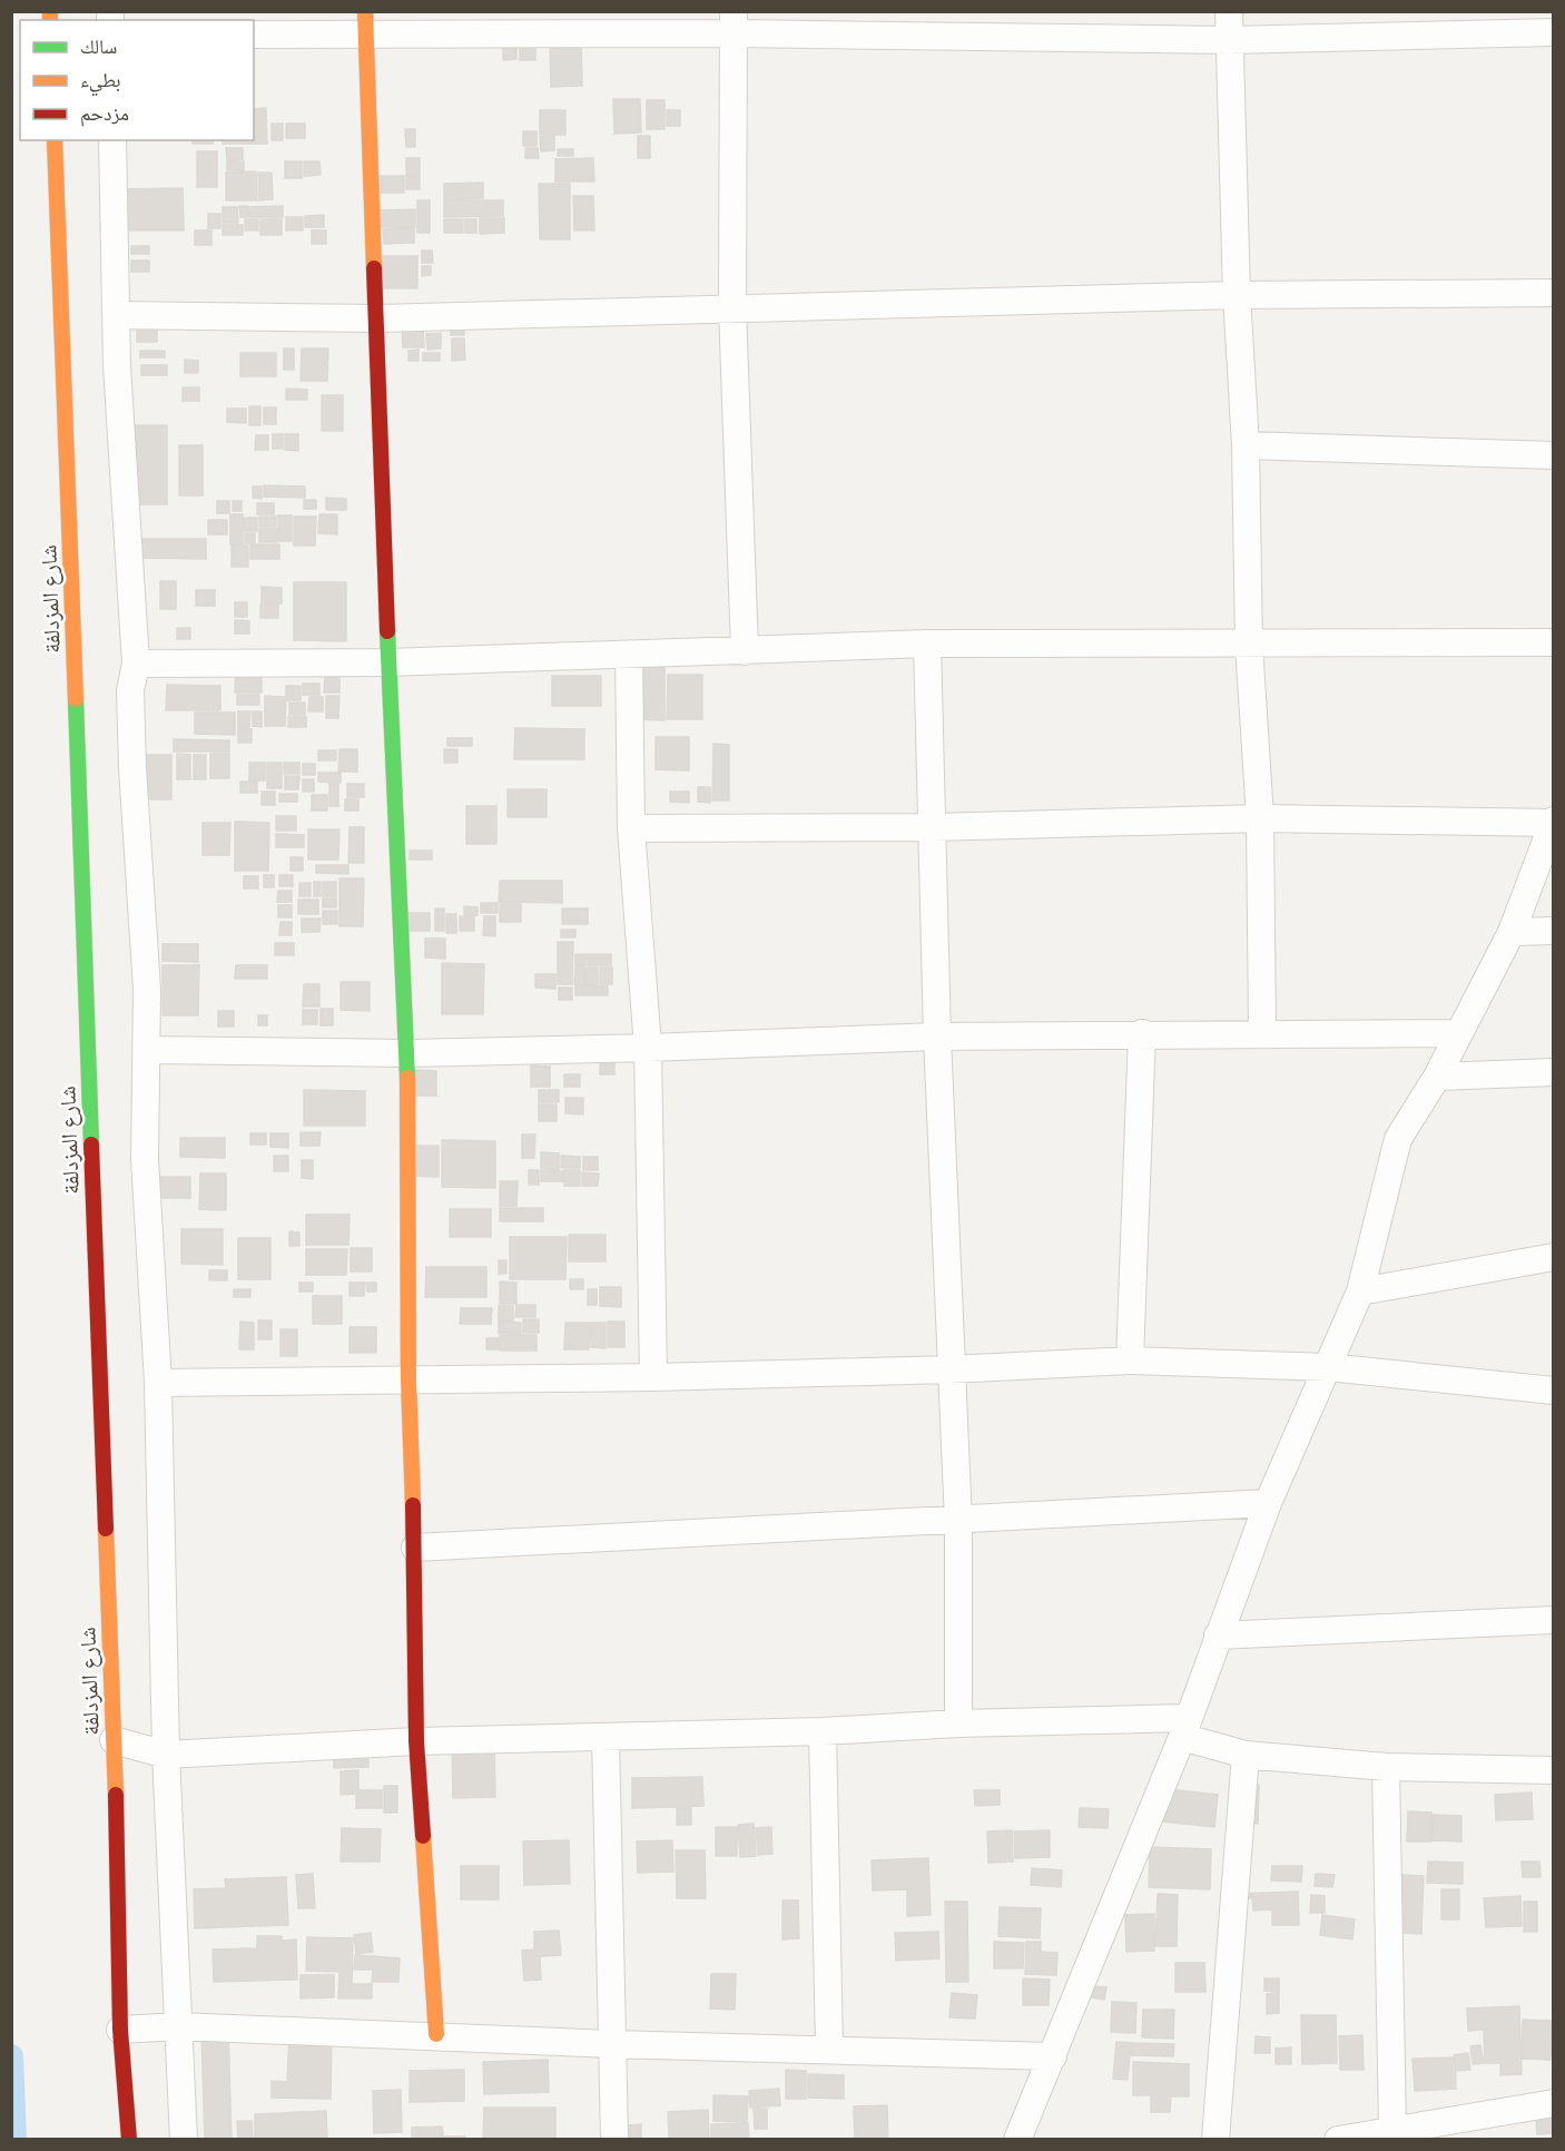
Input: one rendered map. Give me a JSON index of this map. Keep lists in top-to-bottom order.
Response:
{
  "streets": {
    "street": ["شارع المزدلفة"]
  },
  "legend": ["سالك", "بطيء", "مزدحم"]
}
